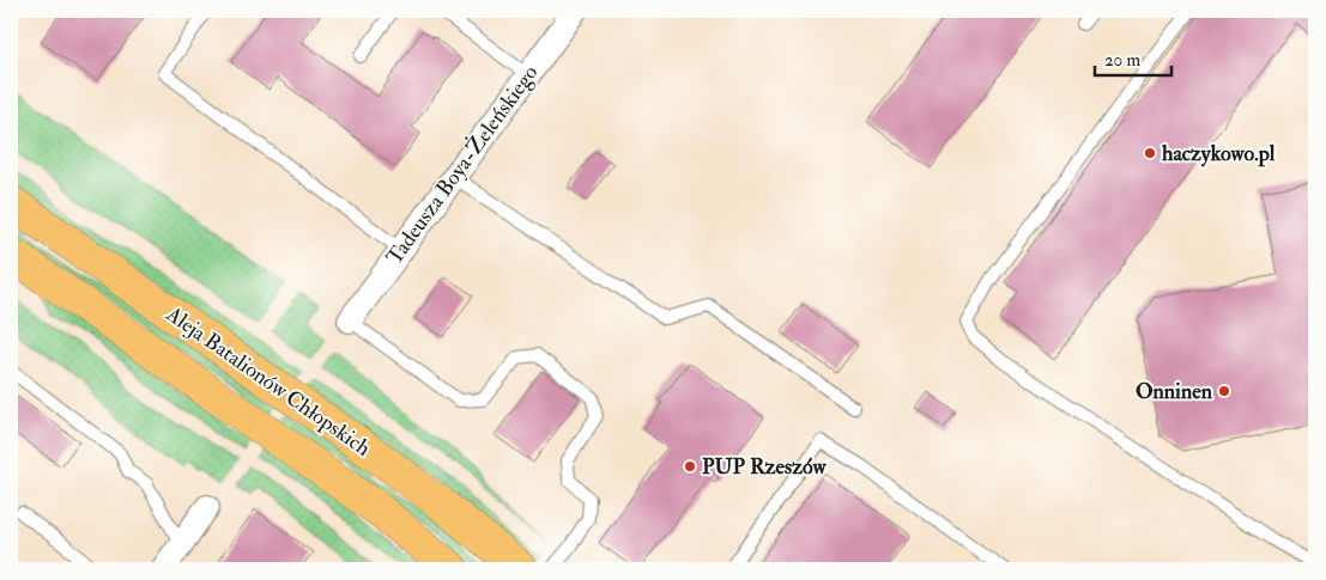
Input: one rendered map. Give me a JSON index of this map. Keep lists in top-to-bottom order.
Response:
{
  "streets": {
    "main road": ["Aleja Batalionów Chłopskich"],
    "street": ["Tadeusza Boya-Żeleńskiego"]
  },
  "places": ["haczykowo.pl", "Onninen", "PUP Rzeszów"],
  "scale_bar": "20 m"
}
